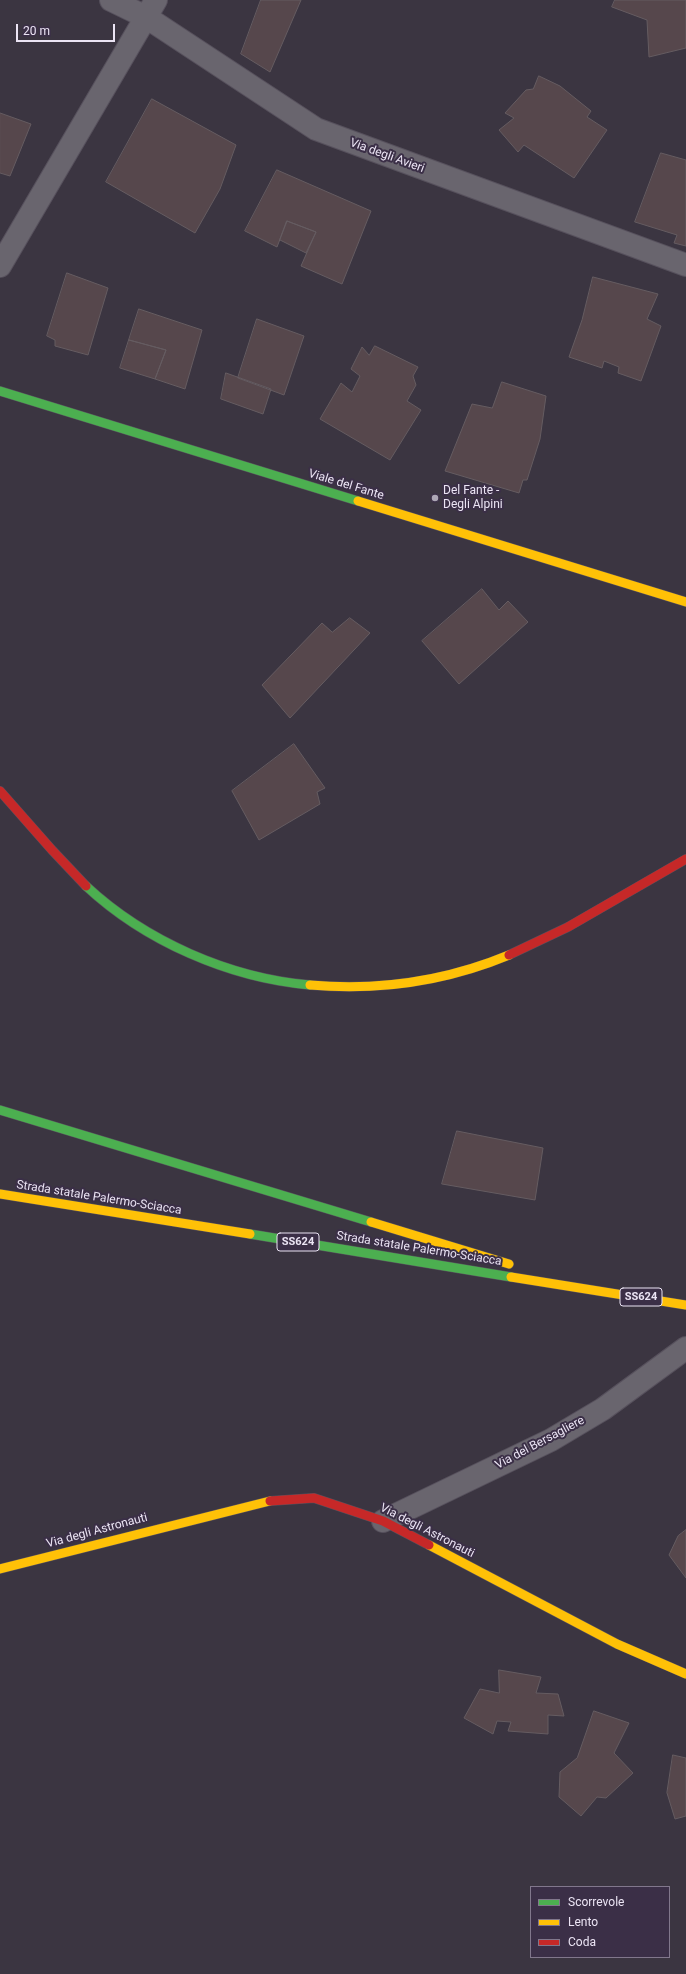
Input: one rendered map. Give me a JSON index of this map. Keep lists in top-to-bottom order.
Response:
{
  "streets": {
    "main road": [
      "Viale del Fante",
      "Strada statale Palermo-Sciacca",
      "SS624",
      "Via degli Astronauti"
    ],
    "street": ["Via degli Avieri", "Via del Bersagliere"]
  },
  "crossings": [
    ["Strada statale Palermo-Sciacca", "SS624"],
    ["Via del Bersagliere", "Via degli Astronauti"]
  ],
  "places": ["Del Fante - Degli Alpini"],
  "legend": ["Scorrevole", "Lento", "Coda"],
  "scale_bar": "20 m"
}
